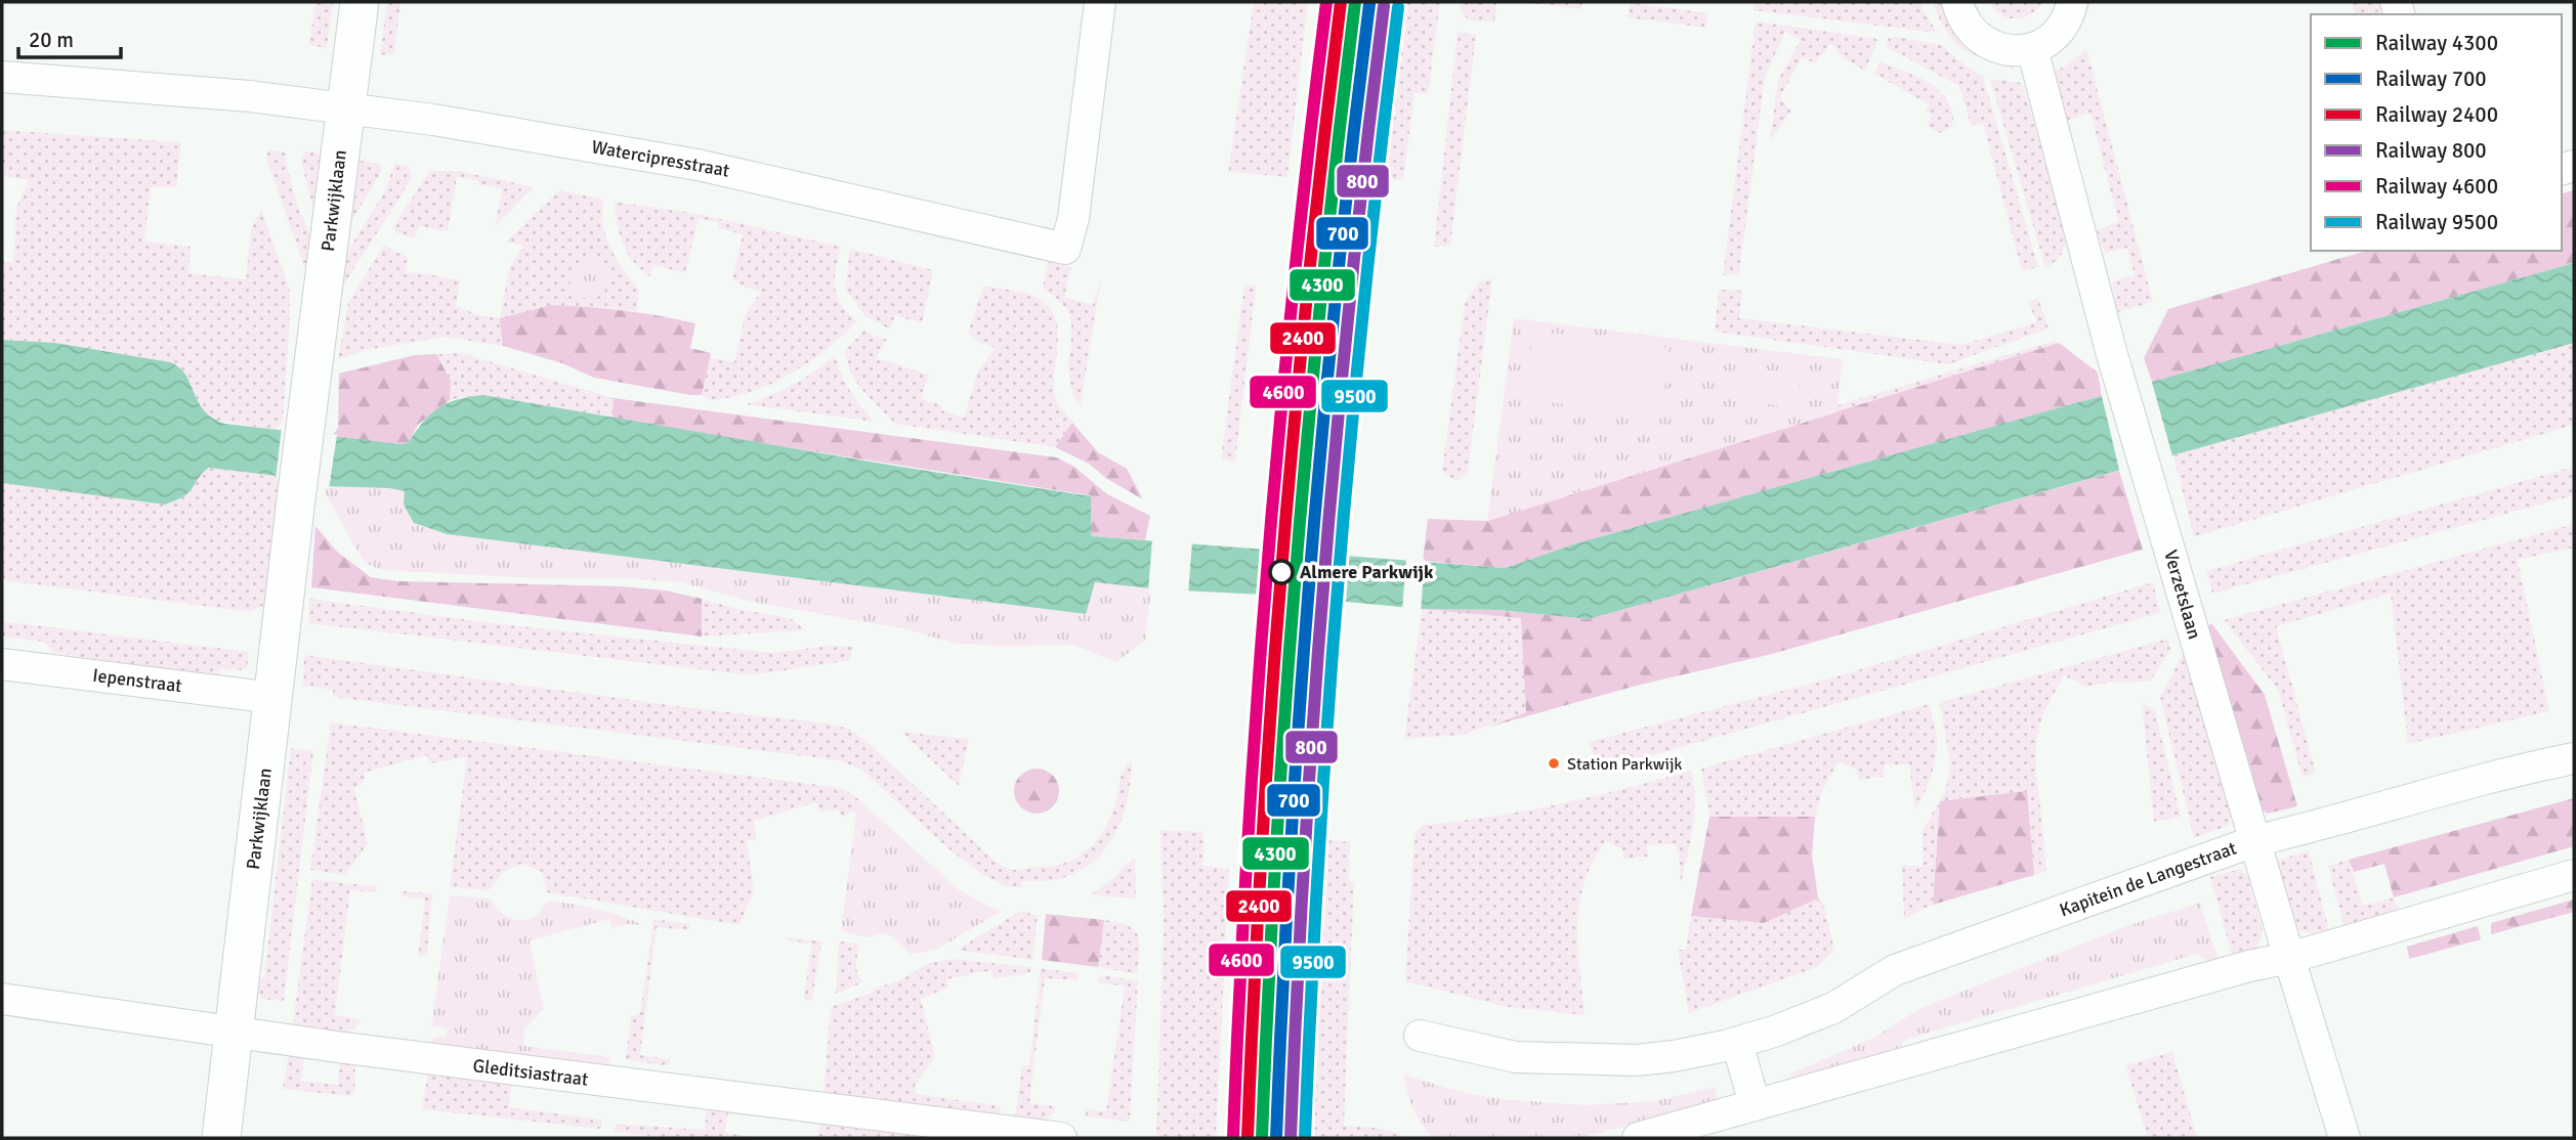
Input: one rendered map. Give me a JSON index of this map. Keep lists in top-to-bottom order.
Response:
{
  "streets": {
    "street": [
      "Watercipresstraat",
      "Parkwijklaan",
      "Verzetslaan",
      "Iepenstraat",
      "Kapitein de Langestraat",
      "Gleditsiastraat"
    ]
  },
  "crossings": [
    ["Watercipresstraat", "Parkwijklaan"],
    ["Parkwijklaan", "Iepenstraat"],
    ["Parkwijklaan", "Gleditsiastraat"],
    ["Verzetslaan", "Kapitein de Langestraat"]
  ],
  "places": ["Almere Parkwijk", "Station Parkwijk"],
  "lines": [
    "rail line 4300",
    "rail line 2400",
    "rail line 4600",
    "rail line 700",
    "rail line 800",
    "rail line 9500"
  ],
  "legend": [
    "Railway 4300",
    "Railway 700",
    "Railway 2400",
    "Railway 800",
    "Railway 4600",
    "Railway 9500"
  ],
  "scale_bar": "20 m"
}
